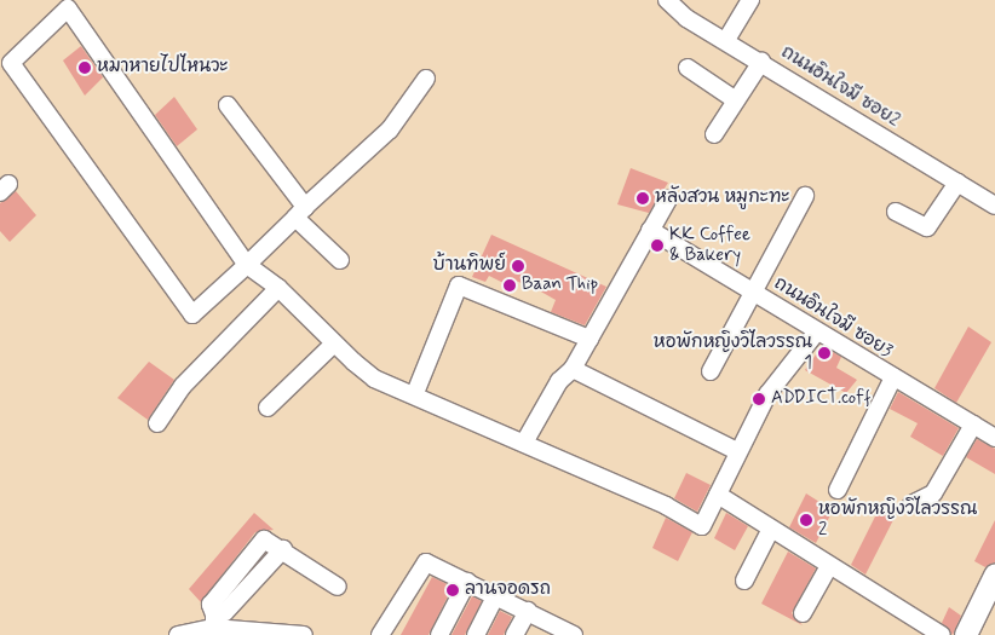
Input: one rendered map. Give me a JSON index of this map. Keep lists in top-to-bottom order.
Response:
{
  "streets": {
    "street": ["ถนนอินใจมี ซอย2", "ถนนอินใจมี ซอย3"]
  },
  "places": [
    "หมาหายไปไหนวะ",
    "หลังสวน หมูกะทะ",
    "KK Coffee & Bakery",
    "บ้านทิพย์",
    "Baan Thip",
    "หอพักหญิงวิไลวรรณ 1",
    "ADDICT.coff",
    "หอพักหญิงวิไลวรรณ 2",
    "ลานจอดรถ"
  ]
}
